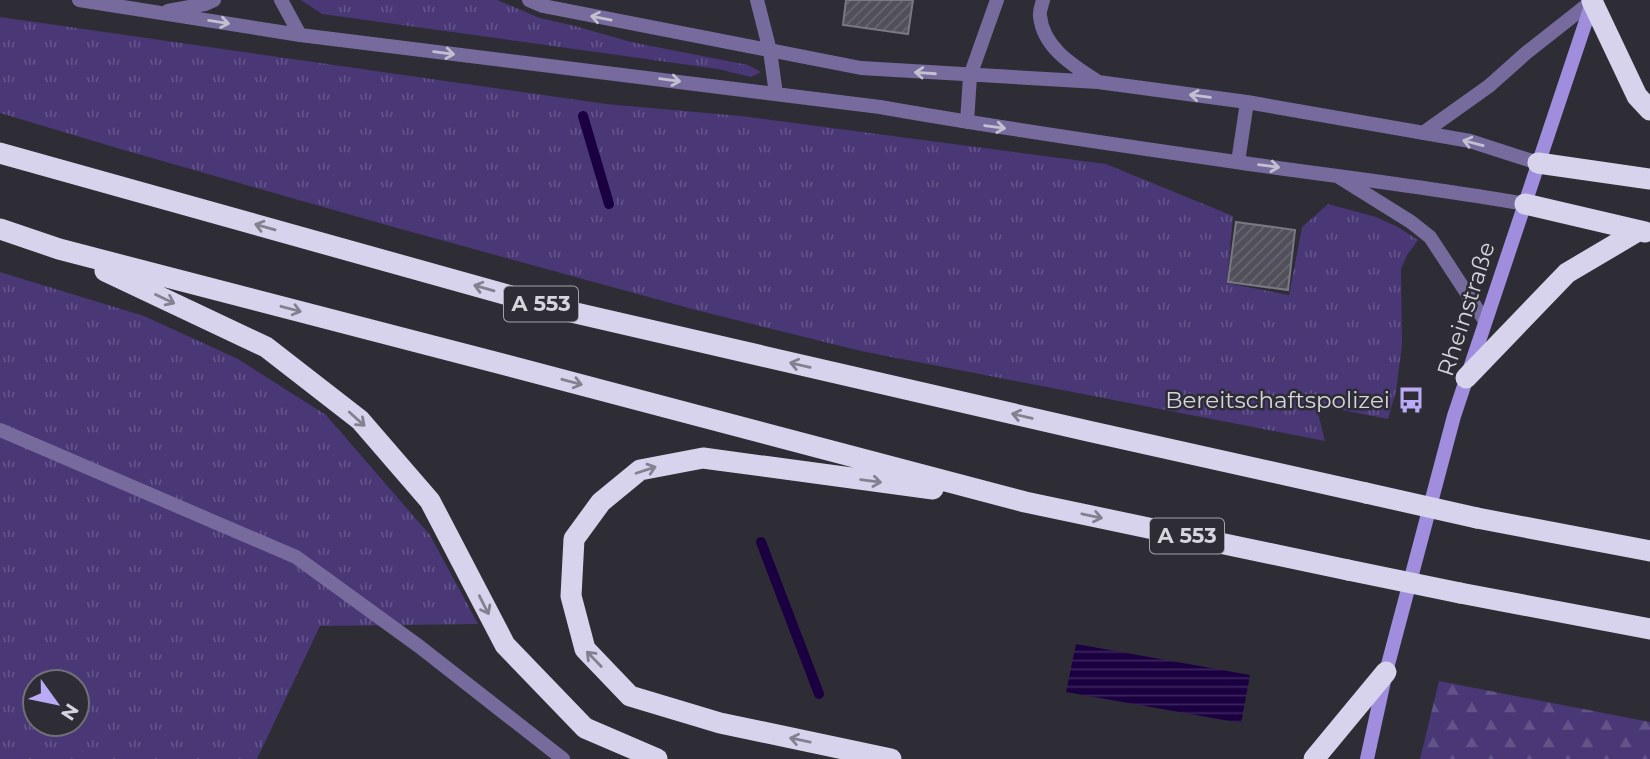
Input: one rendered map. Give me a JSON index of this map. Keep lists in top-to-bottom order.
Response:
{
  "streets": {
    "highway": ["A 553"],
    "main road": ["Rheinstraße"]
  },
  "places": {
    "bus stop": ["Bereitschaftspolizei"]
  },
  "north": "bottom right"
}
